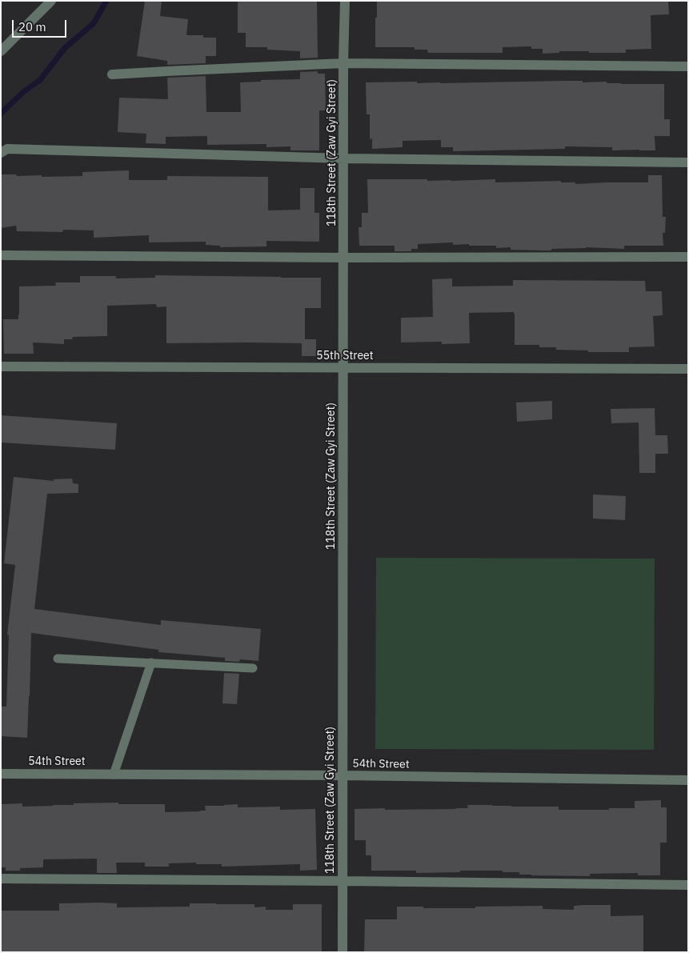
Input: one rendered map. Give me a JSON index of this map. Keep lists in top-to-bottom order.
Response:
{
  "streets": {
    "street": ["118th Street (Zaw Gyi Street)", "55th Street", "54th Street"]
  },
  "crossings": [
    ["118th Street (Zaw Gyi Street)", "55th Street"],
    ["118th Street (Zaw Gyi Street)", "54th Street"]
  ],
  "scale_bar": "20 m"
}
